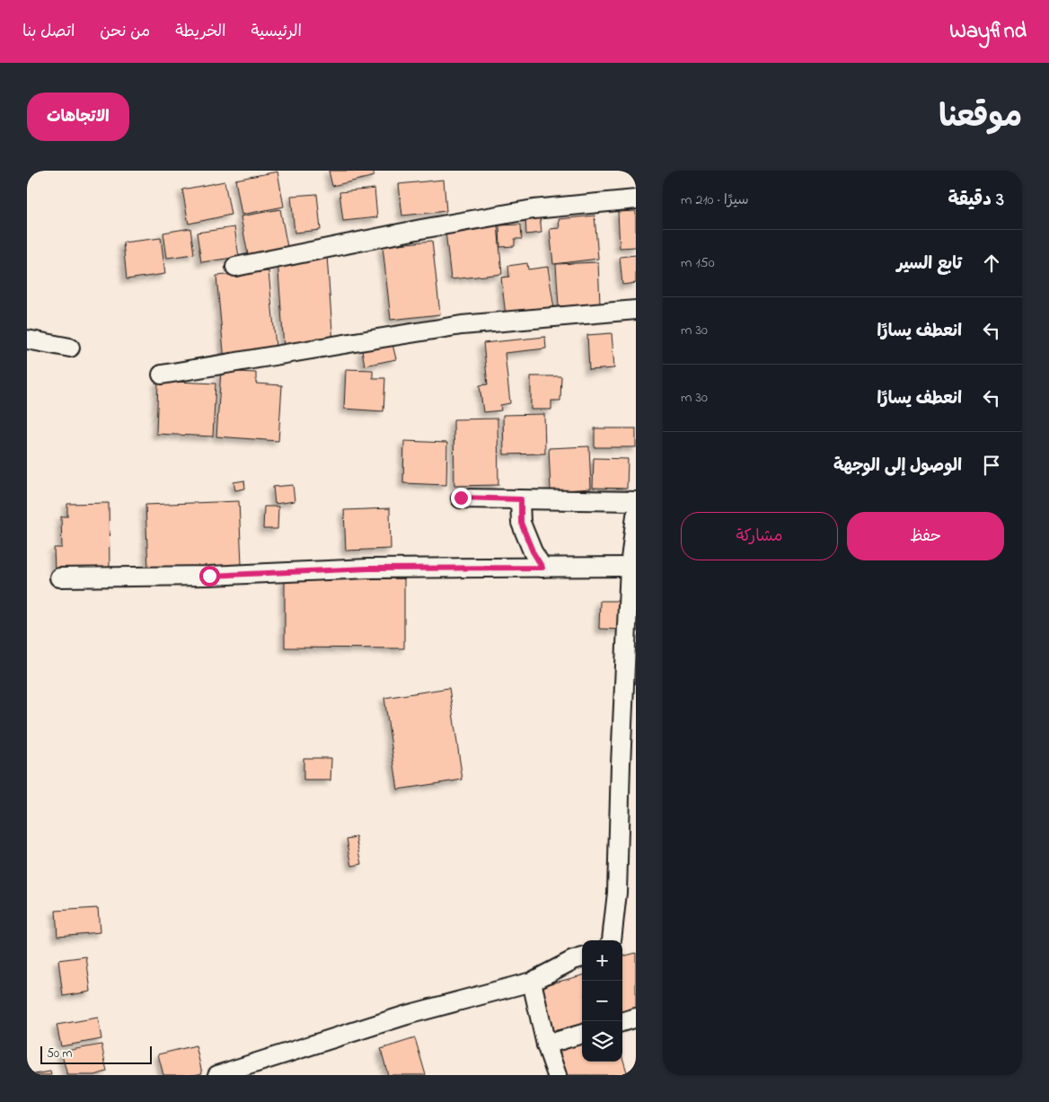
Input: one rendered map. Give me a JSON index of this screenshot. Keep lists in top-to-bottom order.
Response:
{
  "scale_bar": "50 m",
  "page": {
    "header": "Wayfind",
    "nav": [
      "الرئيسية",
      "الخريطة",
      "من نحن",
      "اتصل بنا"
    ],
    "title": "موقعنا",
    "buttons": [
      "الاتجاهات",
      ["حفظ", "مشاركة"]
    ],
    "heading": ["3 دقيقة", "سيرًا · 210 m"],
    "list": [
      ["تابع السير", "150 m"],
      ["انعطف يسارًا", "30 m"],
      ["انعطف يسارًا", "30 m"],
      "الوصول إلى الوجهة"
    ],
    "map_buttons": ["+", "−"],
    "scale": "50 m"
  }
}
